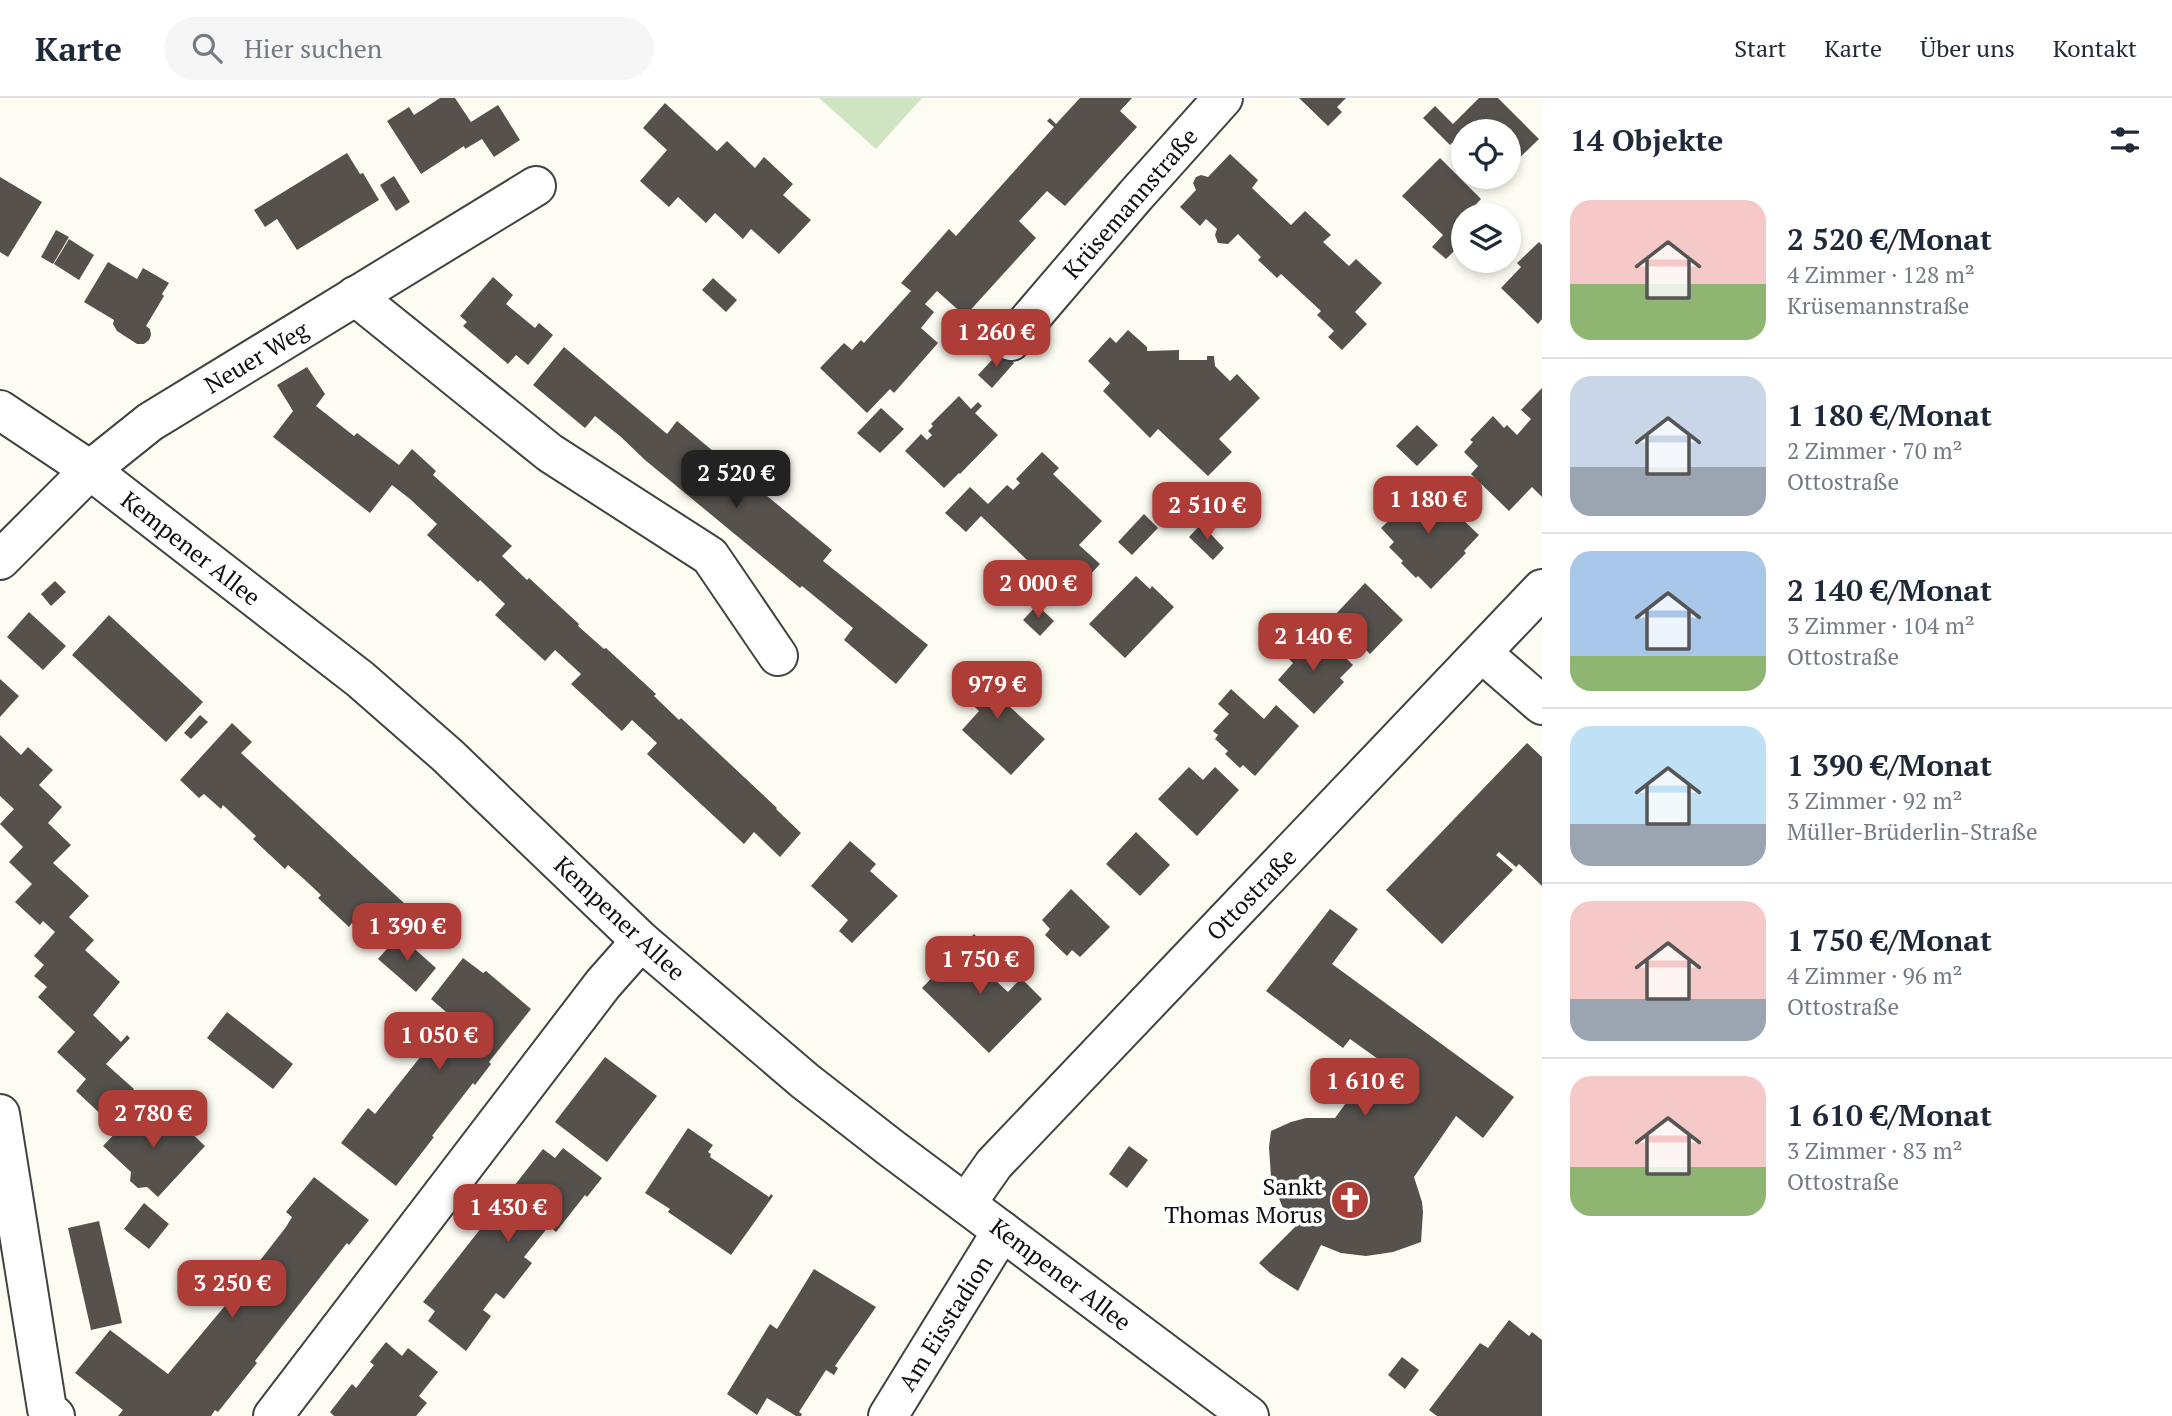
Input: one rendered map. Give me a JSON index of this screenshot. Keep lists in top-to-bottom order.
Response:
{
  "streets": {
    "street": [
      "Krüsemannstraße",
      "Neuer Weg",
      "Kempener Allee",
      "Ottostraße",
      "Am Eisstadion"
    ]
  },
  "crossings": [
    ["Neuer Weg", "Kempener Allee"],
    ["Kempener Allee", "Ottostraße"],
    ["Kempener Allee", "Am Eisstadion"]
  ],
  "places": {
    "church": ["Sankt Thomas Morus"]
  },
  "page": {
    "header": "Karte",
    "search": "Hier suchen",
    "nav": [
      "Start",
      "Karte",
      "Über uns",
      "Kontakt"
    ],
    "heading": "14 Objekte",
    "list": [
      {
        "name": "2 520 €/Monat",
        "note": "4 Zimmer · 128 m² · Krüsemannstraße"
      },
      {
        "name": "1 180 €/Monat",
        "note": "2 Zimmer · 70 m² · Ottostraße"
      },
      {
        "name": "2 140 €/Monat",
        "note": "3 Zimmer · 104 m² · Ottostraße"
      },
      {
        "name": "1 390 €/Monat",
        "note": "3 Zimmer · 92 m² · Müller-Brüderlin-Straße"
      },
      {
        "name": "1 750 €/Monat",
        "note": "4 Zimmer · 96 m² · Ottostraße"
      },
      {
        "name": "1 610 €/Monat",
        "note": "3 Zimmer · 83 m² · Ottostraße"
      }
    ],
    "price": [
      "1 260 €",
      "2 520 €",
      "1 180 €",
      "2 510 €",
      "2 000 €",
      "2 140 €",
      "979 €",
      "1 390 €",
      "1 750 €",
      "1 050 €",
      "1 610 €",
      "2 780 €",
      "1 430 €",
      "3 250 €"
    ]
  }
}
